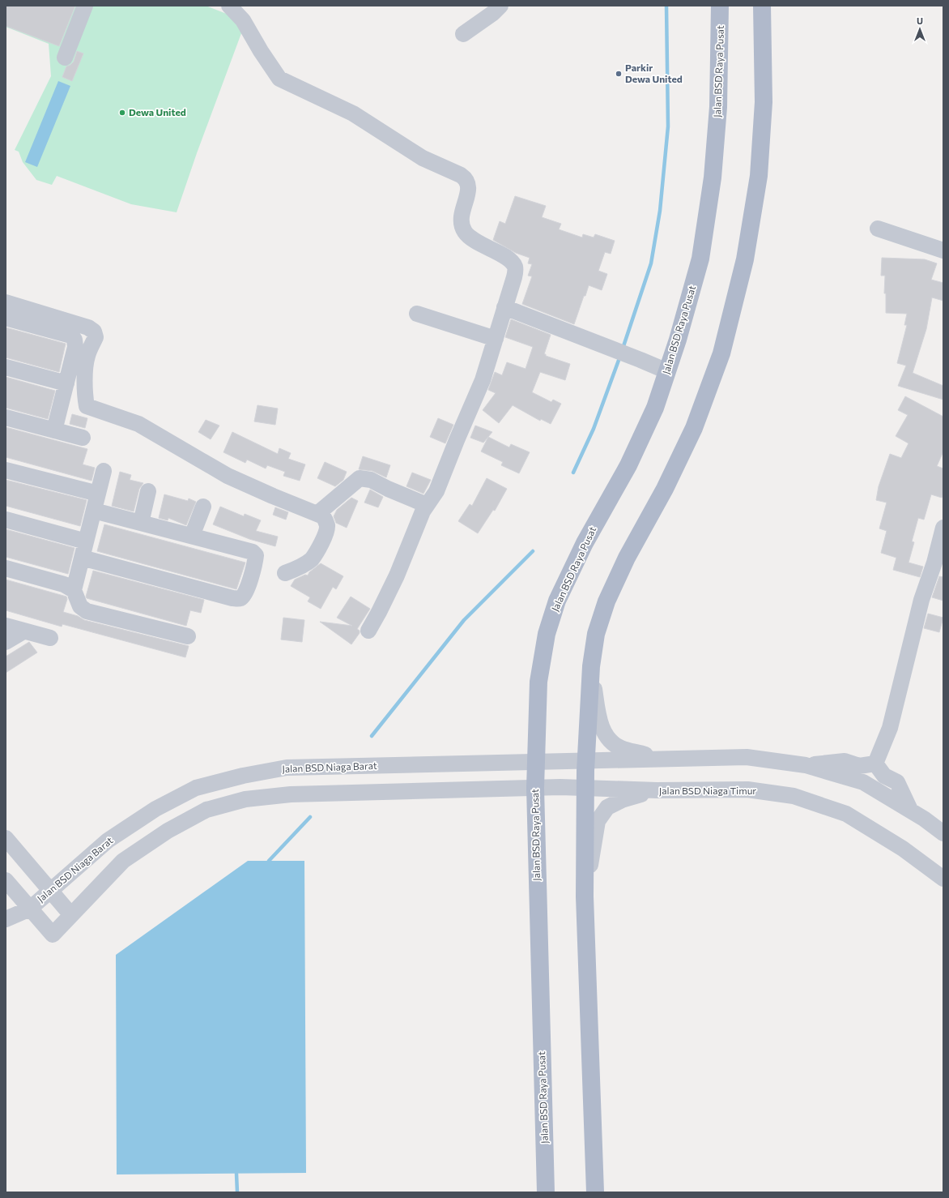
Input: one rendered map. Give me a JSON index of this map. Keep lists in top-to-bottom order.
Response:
{
  "streets": {
    "main road": ["Jalan BSD Raya Pusat"],
    "street": ["Jalan BSD Niaga Barat", "Jalan BSD Niaga Timur"]
  },
  "crossings": [
    ["Jalan BSD Raya Pusat", "Jalan BSD Niaga Barat"],
    ["Jalan BSD Raya Pusat", "Jalan BSD Niaga Timur"]
  ],
  "places": ["Parkir Dewa United", "Dewa United"],
  "north": "top"
}
